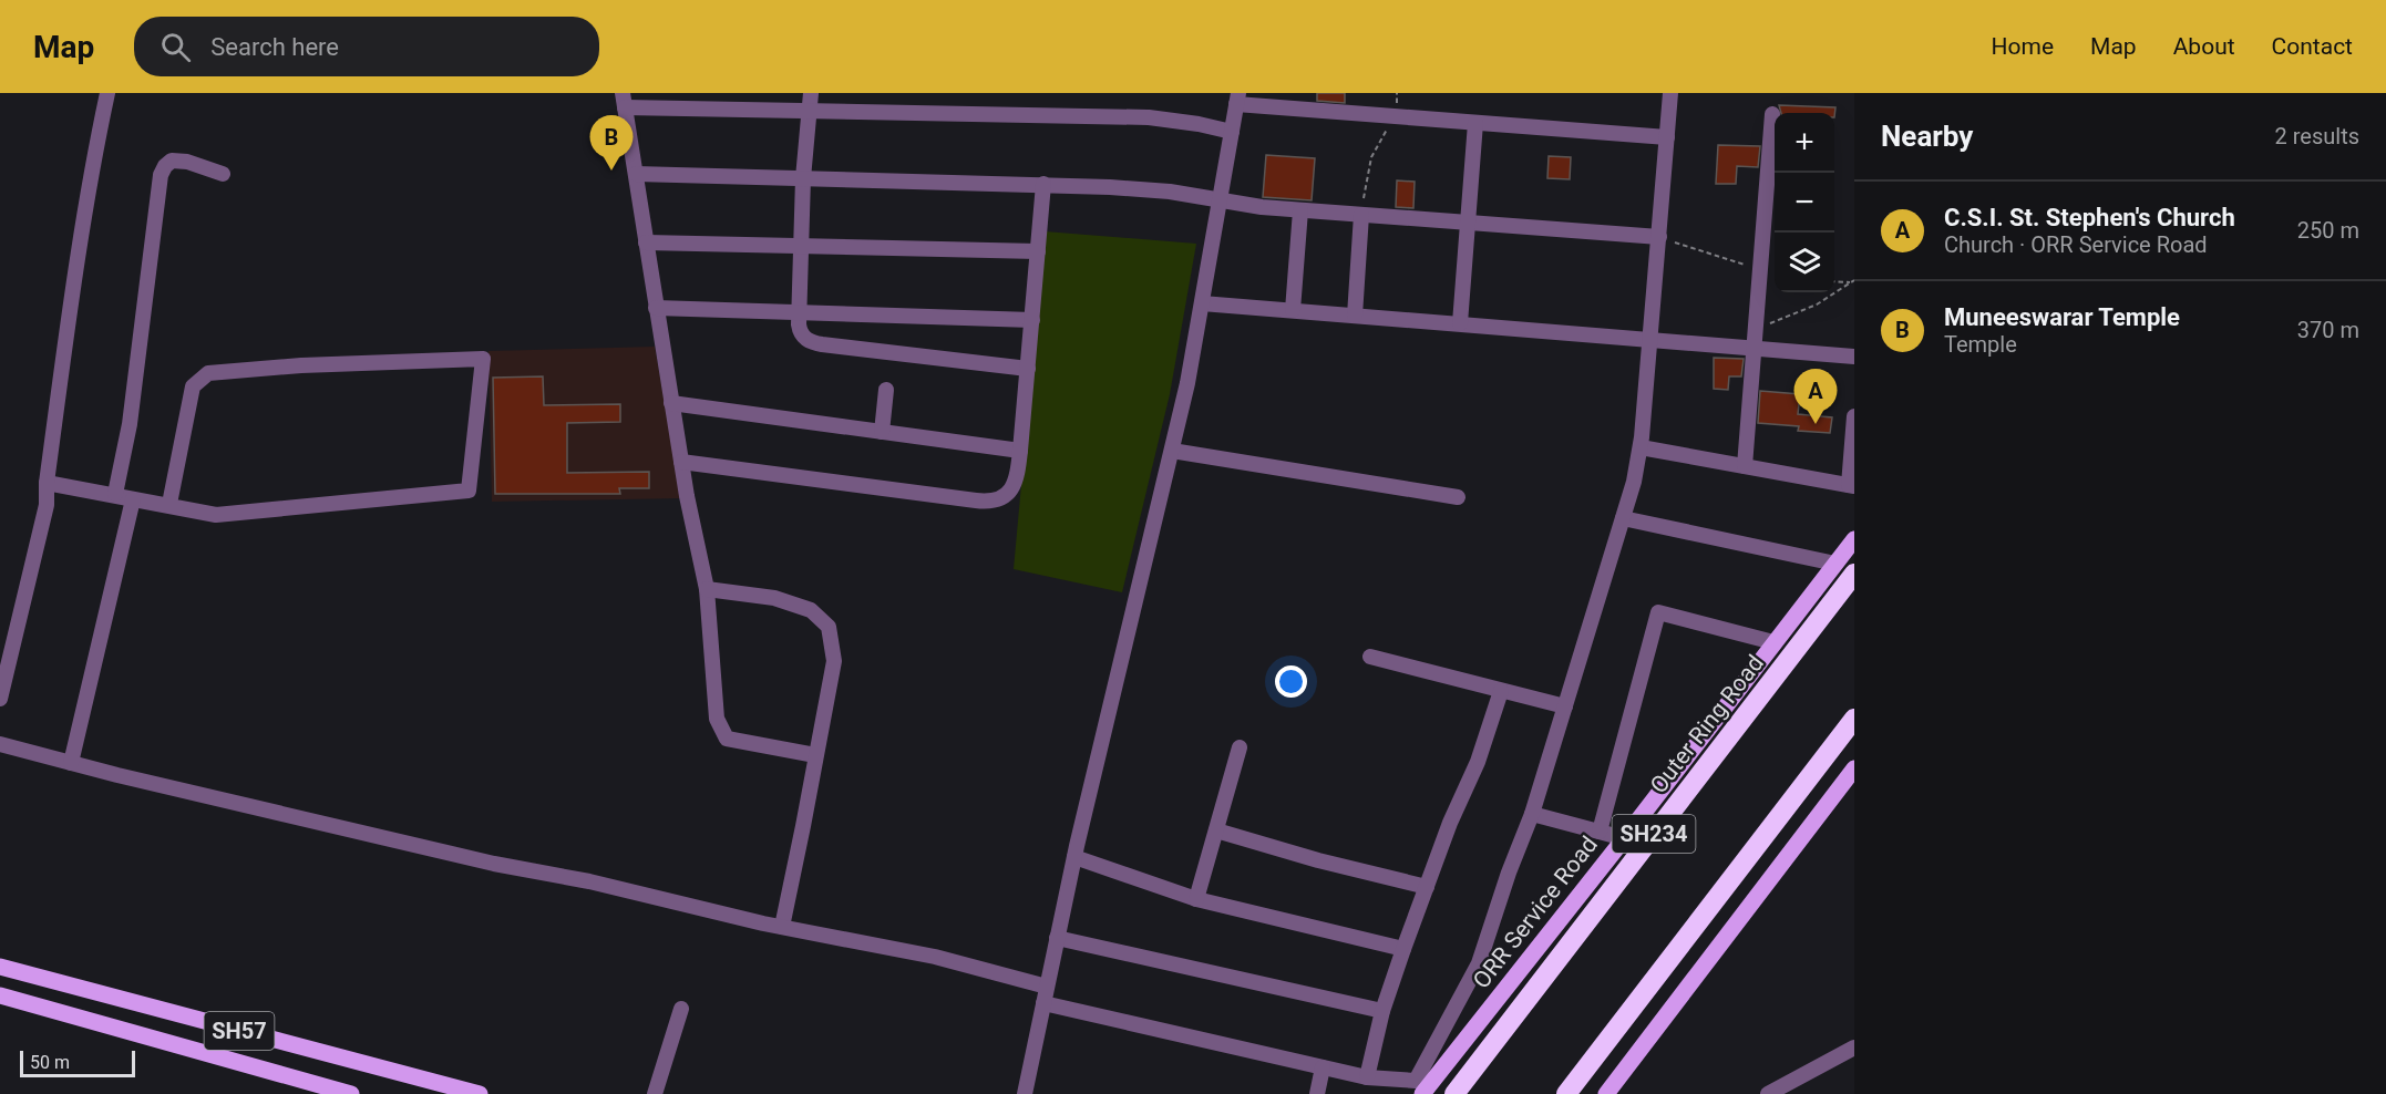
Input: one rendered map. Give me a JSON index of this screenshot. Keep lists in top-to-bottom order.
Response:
{
  "streets": {
    "highway": ["Outer Ring Road", "SH234"],
    "main road": ["ORR Service Road", "SH57"]
  },
  "scale_bar": "50 m",
  "page": {
    "header": "Map",
    "search": "Search here",
    "nav": [
      "Home",
      "Map",
      "About",
      "Contact"
    ],
    "heading": ["Nearby", "2 results"],
    "map_buttons": ["+", "−"],
    "pins": ["B", "A"],
    "list": [
      {
        "mark": "A",
        "name": "C.S.I. St. Stephen's Church",
        "note": "Church · ORR Service Road",
        "value": "250 m"
      },
      {
        "mark": "B",
        "name": "Muneeswarar Temple",
        "note": "Temple",
        "value": "370 m"
      }
    ],
    "scale": "50 m"
  }
}
